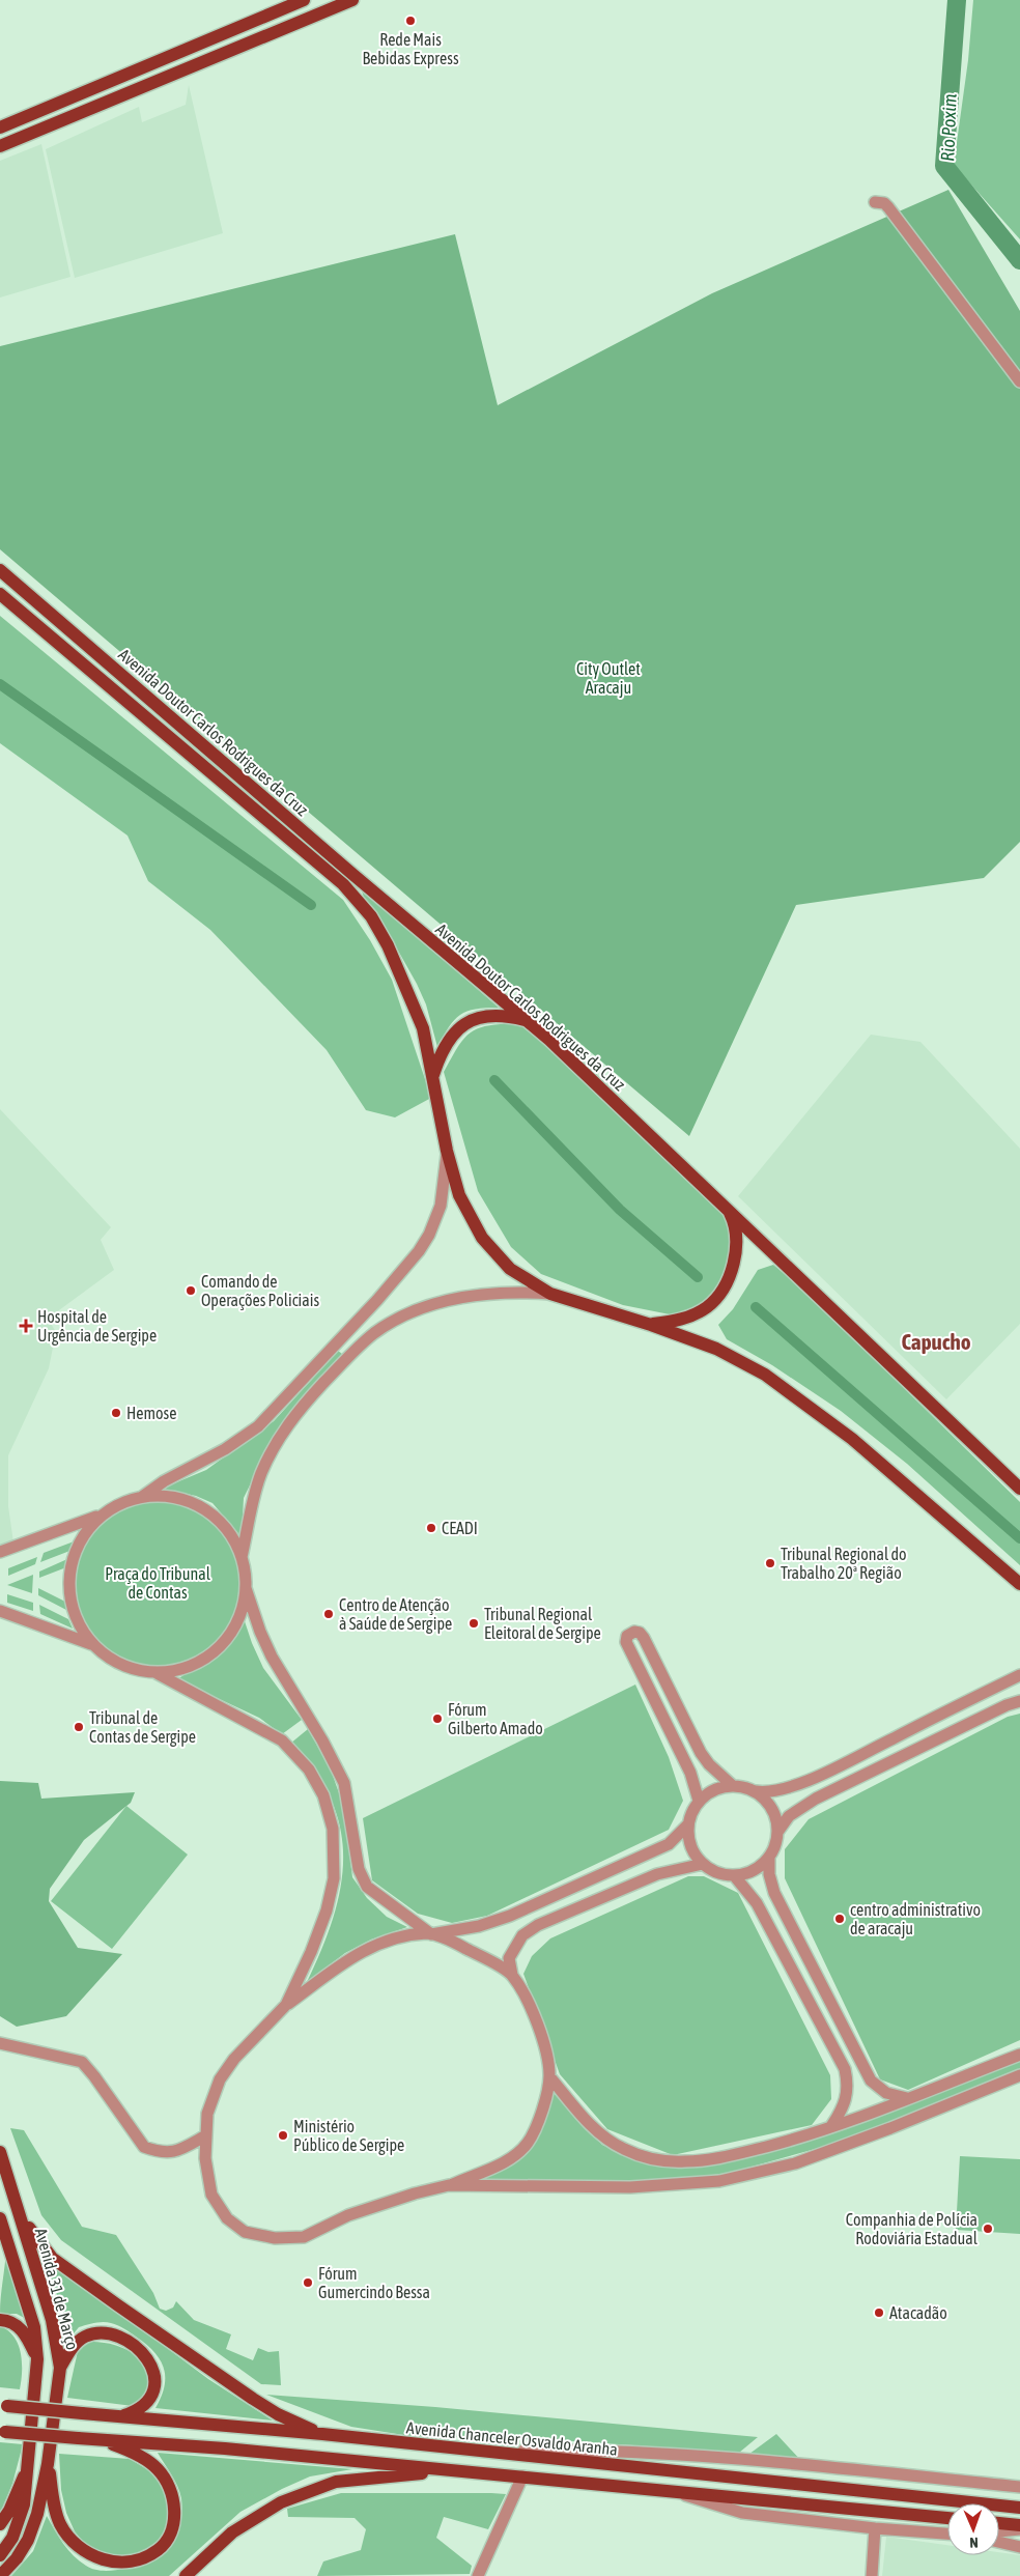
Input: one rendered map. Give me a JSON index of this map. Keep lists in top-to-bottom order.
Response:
{
  "streets": {
    "main road": ["Avenida Doutor Carlos Rodrigues da Cruz", "Avenida 31 de Março", "Avenida Chanceler Osvaldo Aranha"]
  },
  "districts": ["Capucho"],
  "water": ["Rio Poxim"],
  "parks": ["City Outlet Aracaju", "Praça do Tribunal de Contas"],
  "places": {
    "other": [
      "Rede Mais Bebidas Express",
      "Comando de Operações Policiais",
      "Hemose",
      "CEADI",
      "Tribunal Regional do Trabalho 20ª Região",
      "Centro de Atenção à Saúde de Sergipe",
      "Tribunal Regional Eleitoral de Sergipe",
      "Fórum Gilberto Amado",
      "Tribunal de Contas de Sergipe",
      "centro administrativo de aracaju",
      "Ministério Público de Sergipe",
      "Companhia de Polícia Rodoviária Estadual",
      "Fórum Gumercindo Bessa",
      "Atacadão"
    ],
    "health": ["Hospital de Urgência de Sergipe"]
  },
  "north": "bottom"
}
